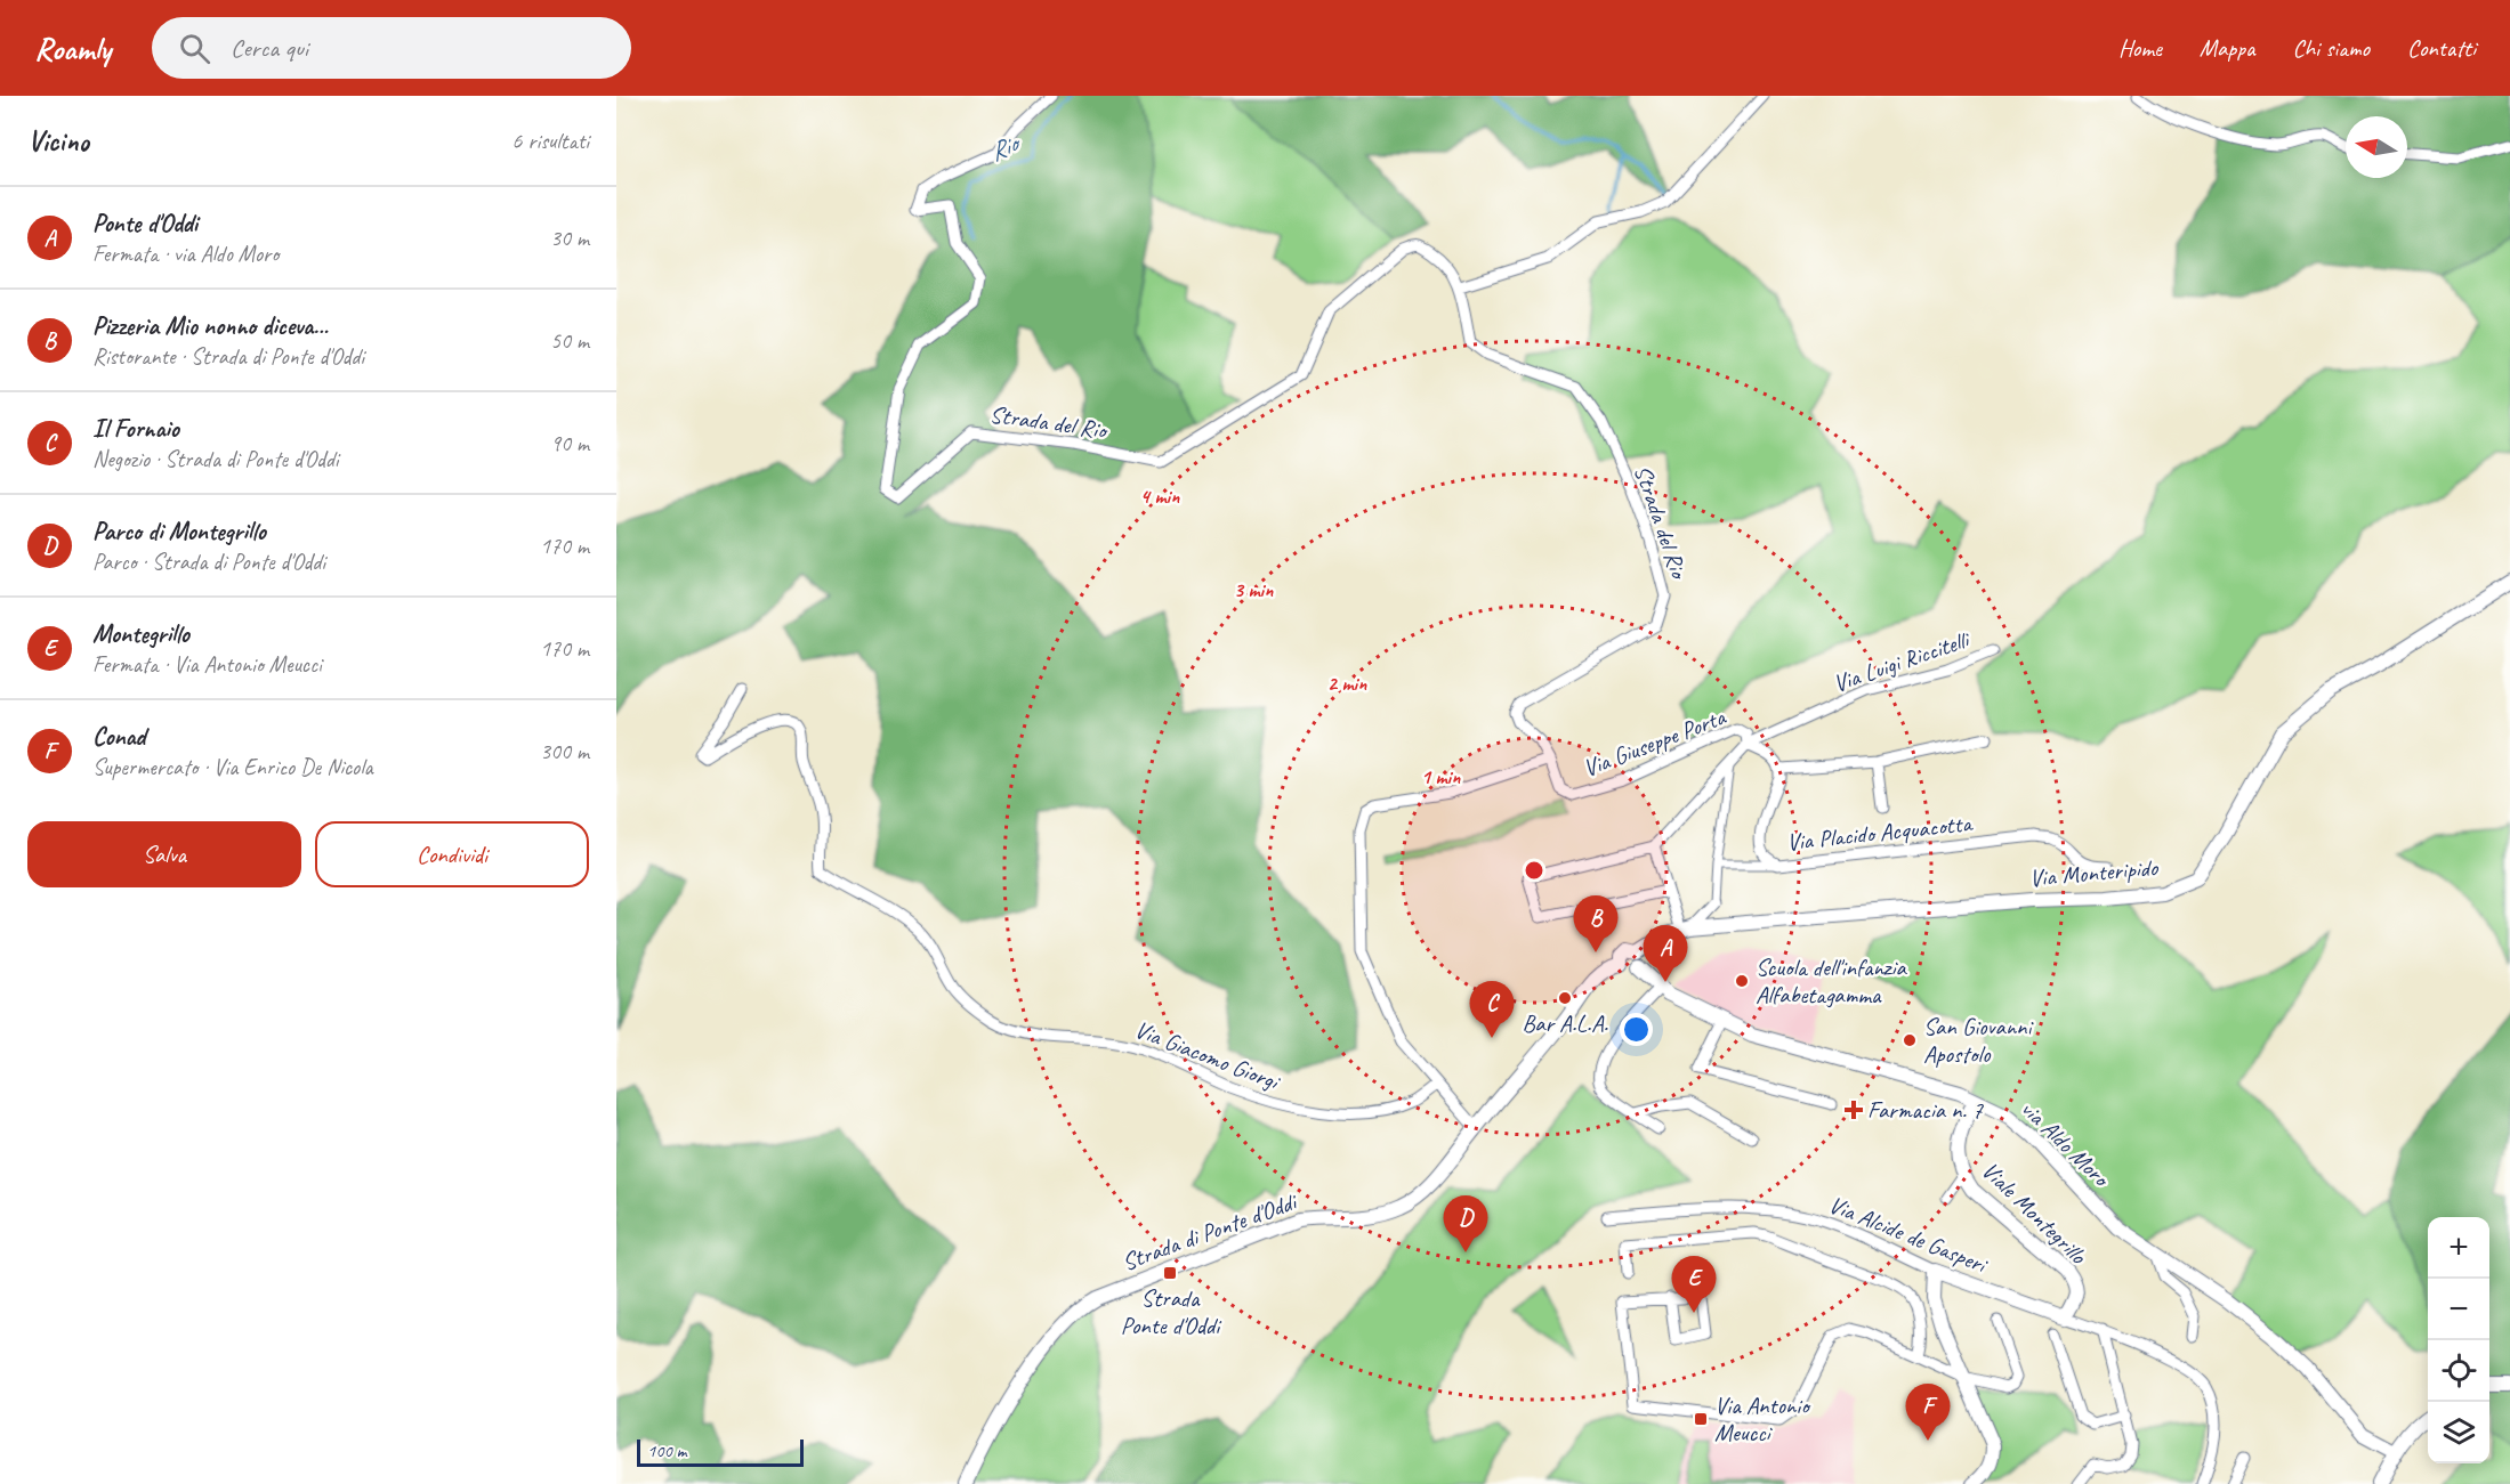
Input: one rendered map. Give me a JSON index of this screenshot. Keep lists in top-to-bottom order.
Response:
{
  "streets": {
    "street": [
      "Strada del Rio",
      "Via Luigi Riccitelli",
      "Via Giuseppe Porta",
      "Via Placido Acquacotta",
      "Via Monteripido",
      "Via Giacomo Giorgi",
      "via Aldo Moro",
      "Viale Montegrillo",
      "Strada di Ponte d'Oddi",
      "Via Alcide de Gasperi"
    ]
  },
  "crossings": [
    ["Strada del Rio", "Via Giuseppe Porta"],
    ["Via Luigi Riccitelli", "Via Giuseppe Porta"],
    ["Via Giuseppe Porta", "Via Giacomo Giorgi"],
    ["Via Giuseppe Porta", "Strada di Ponte d'Oddi"],
    ["Via Monteripido", "via Aldo Moro"],
    ["Via Monteripido", "Strada di Ponte d'Oddi"],
    ["via Aldo Moro", "Viale Montegrillo"],
    ["via Aldo Moro", "Strada di Ponte d'Oddi"],
    ["Viale Montegrillo", "Via Alcide de Gasperi"]
  ],
  "water": ["Rio"],
  "places": {
    "other": ["Scuola dell'infanzia Alfabetagamma", "Bar A.L.A.", "San Giovanni Apostolo"],
    "health": ["Farmacia n. 7"],
    "transit": ["Strada Ponte d'Oddi", "Via Antonio Meucci"]
  },
  "scale_bar": "100 m",
  "north": "left",
  "page": {
    "header": "Roamly",
    "search": "Cerca qui",
    "nav": [
      "Home",
      "Mappa",
      "Chi siamo",
      "Contatti"
    ],
    "heading": ["Vicino", "6 risultati"],
    "list": [
      {
        "mark": "A",
        "name": "Ponte d'Oddi",
        "note": "Fermata · via Aldo Moro",
        "value": "30 m"
      },
      {
        "mark": "B",
        "name": "Pizzeria Mio nonno diceva...",
        "note": "Ristorante · Strada di Ponte d'Oddi",
        "value": "50 m"
      },
      {
        "mark": "C",
        "name": "Il Fornaio",
        "note": "Negozio · Strada di Ponte d'Oddi",
        "value": "90 m"
      },
      {
        "mark": "D",
        "name": "Parco di Montegrillo",
        "note": "Parco · Strada di Ponte d'Oddi",
        "value": "170 m"
      },
      {
        "mark": "E",
        "name": "Montegrillo",
        "note": "Fermata · Via Antonio Meucci",
        "value": "170 m"
      },
      {
        "mark": "F",
        "name": "Conad",
        "note": "Supermercato · Via Enrico De Nicola",
        "value": "300 m"
      }
    ],
    "buttons": ["Salva", "Condividi"],
    "pins": [
      "B",
      "A",
      "C",
      "D",
      "E",
      "F"
    ],
    "map_buttons": ["+", "−"],
    "scale": "100 m"
  },
  "rings": [
    "4 min",
    "3 min",
    "2 min",
    "1 min"
  ]
}
